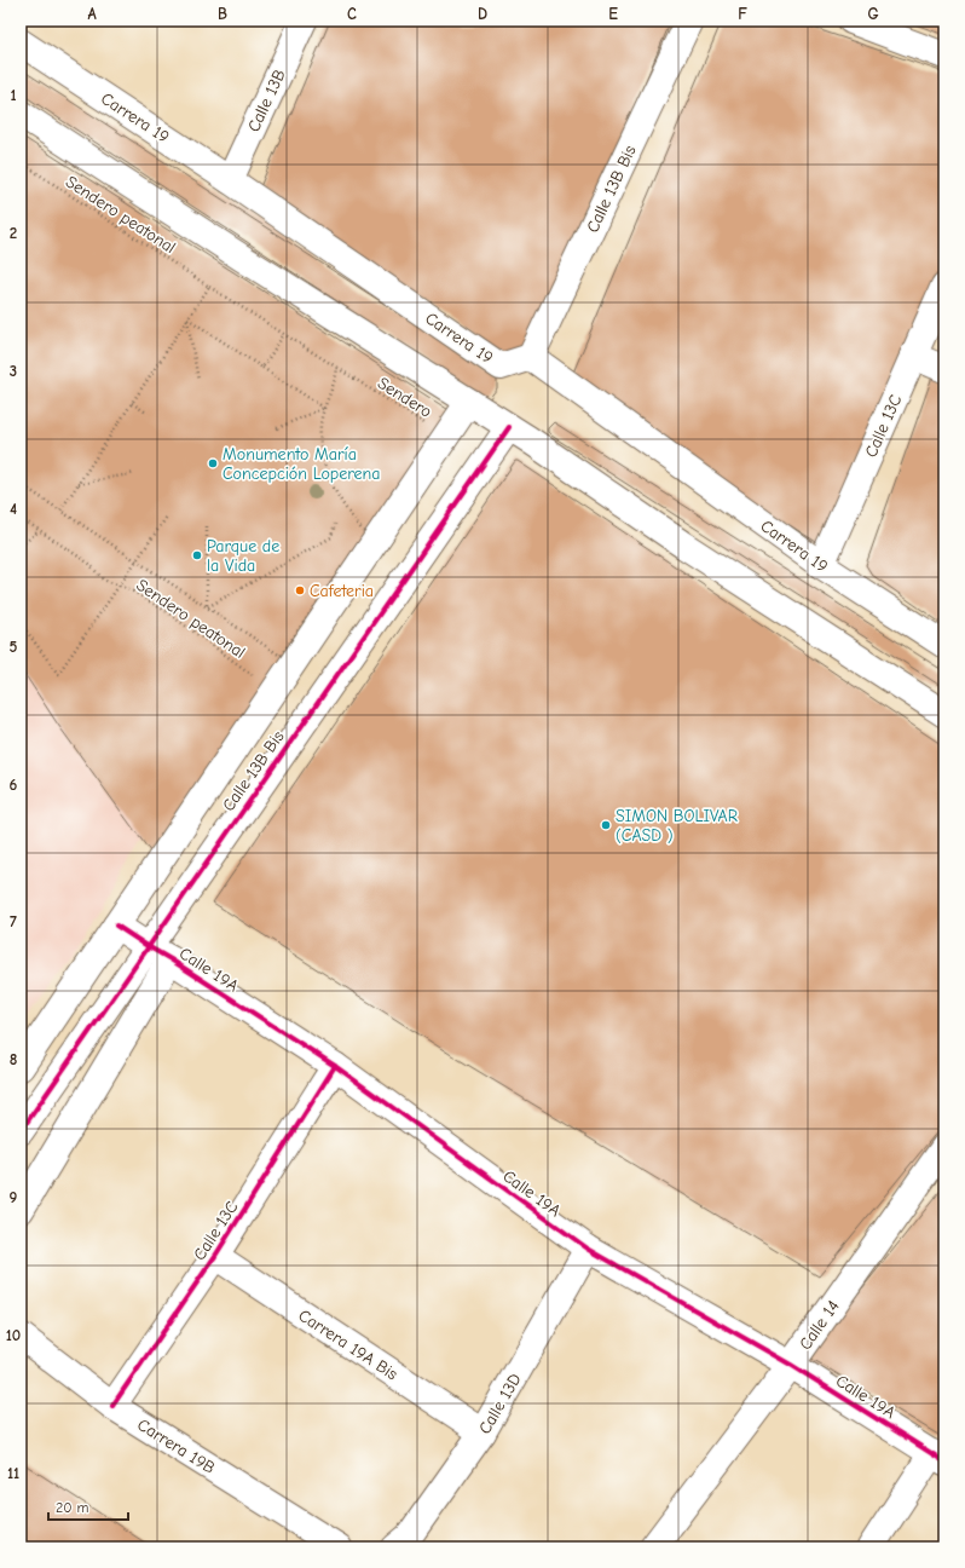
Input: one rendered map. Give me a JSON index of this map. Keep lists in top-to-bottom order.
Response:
{
  "streets": {
    "main road": [
      "Calle 13B",
      "Carrera 19",
      "Calle 13B Bis",
      "Calle 13C",
      "Calle 19A",
      "Calle 14",
      "Carrera 19A Bis",
      "Calle 13D",
      "Carrera 19B"
    ],
    "path": ["Sendero peatonal", "Sendero"]
  },
  "crossings": [
    ["Calle 13B", "Carrera 19"],
    ["Carrera 19", "Calle 13B Bis"],
    ["Carrera 19", "Calle 13C"],
    ["Calle 13B Bis", "Sendero peatonal"],
    ["Calle 13B Bis", "Calle 19A"],
    ["Sendero peatonal", "Sendero"],
    ["Calle 13C", "Calle 19A"],
    ["Calle 13C", "Carrera 19A Bis"],
    ["Calle 13C", "Carrera 19B"],
    ["Calle 19A", "Calle 14"],
    ["Calle 19A", "Calle 13D"],
    ["Carrera 19A Bis", "Calle 13D"]
  ],
  "places": [
    "Monumento María Concepción Loperena",
    "Parque de la Vida",
    "Cafeteria",
    "SIMON BOLIVAR (CASD )"
  ],
  "scale_bar": "20 m",
  "grid": {
    "columns": [
      "A",
      "B",
      "C",
      "D",
      "E",
      "F",
      "G"
    ],
    "rows": [
      "1",
      "2",
      "3",
      "4",
      "5",
      "6",
      "7",
      "8",
      "9",
      "10",
      "11"
    ]
  }
}
